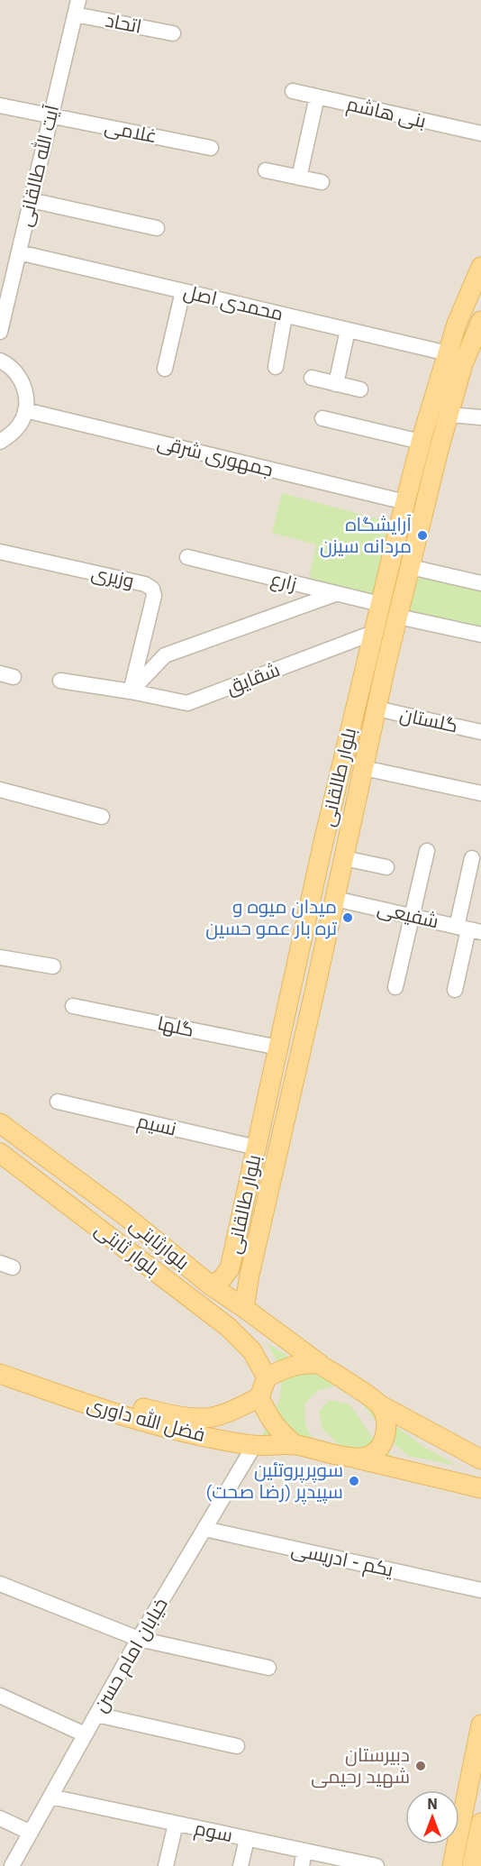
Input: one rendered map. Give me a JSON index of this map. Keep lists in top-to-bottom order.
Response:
{
  "streets": {
    "main road": [
      "بلوار طالقانی",
      "بلوارثابتی",
      "بلوار ثابتی",
      "فضل الله داوری"
    ],
    "street": [
      "اتحاد",
      "بنی هاشم",
      "غلامی",
      "آیت الله طالقانی",
      "محمدی اصل",
      "جمهوری شرقی",
      "وزیری",
      "زارع",
      "شقایق",
      "گلستان",
      "شفیعی",
      "گلها",
      "نسیم",
      "یکم - ادریسی",
      "خیابان امام حسن",
      "سوم"
    ]
  },
  "crossings": [
    ["اتحاد", "آیت الله طالقانی"],
    ["غلامی", "آیت الله طالقانی"],
    ["آیت الله طالقانی", "محمدی اصل"],
    ["محمدی اصل", "بلوار طالقانی"],
    ["جمهوری شرقی", "بلوار طالقانی"],
    ["وزیری", "شقایق"],
    ["زارع", "بلوار طالقانی"],
    ["شقایق", "بلوار طالقانی"],
    ["گلستان", "بلوار طالقانی"],
    ["بلوار طالقانی", "شفیعی"],
    ["بلوار طالقانی", "گلها"],
    ["بلوار طالقانی", "نسیم"],
    ["بلوار طالقانی", "بلوارثابتی"],
    ["بلوارثابتی", "بلوار ثابتی"],
    ["بلوارثابتی", "فضل الله داوری"],
    ["بلوار ثابتی", "فضل الله داوری"],
    ["فضل الله داوری", "خیابان امام حسن"],
    ["یکم - ادریسی", "خیابان امام حسن"],
    ["خیابان امام حسن", "سوم"]
  ],
  "places": [
    "آرایشگاه مردانه سیزن",
    "میدان میوه و تره بار عمو حسین",
    "سوپرپروتئین سپیدپر (رضا صحت)",
    "دبیرستان شهید رحیمی"
  ],
  "north": "top"
}
